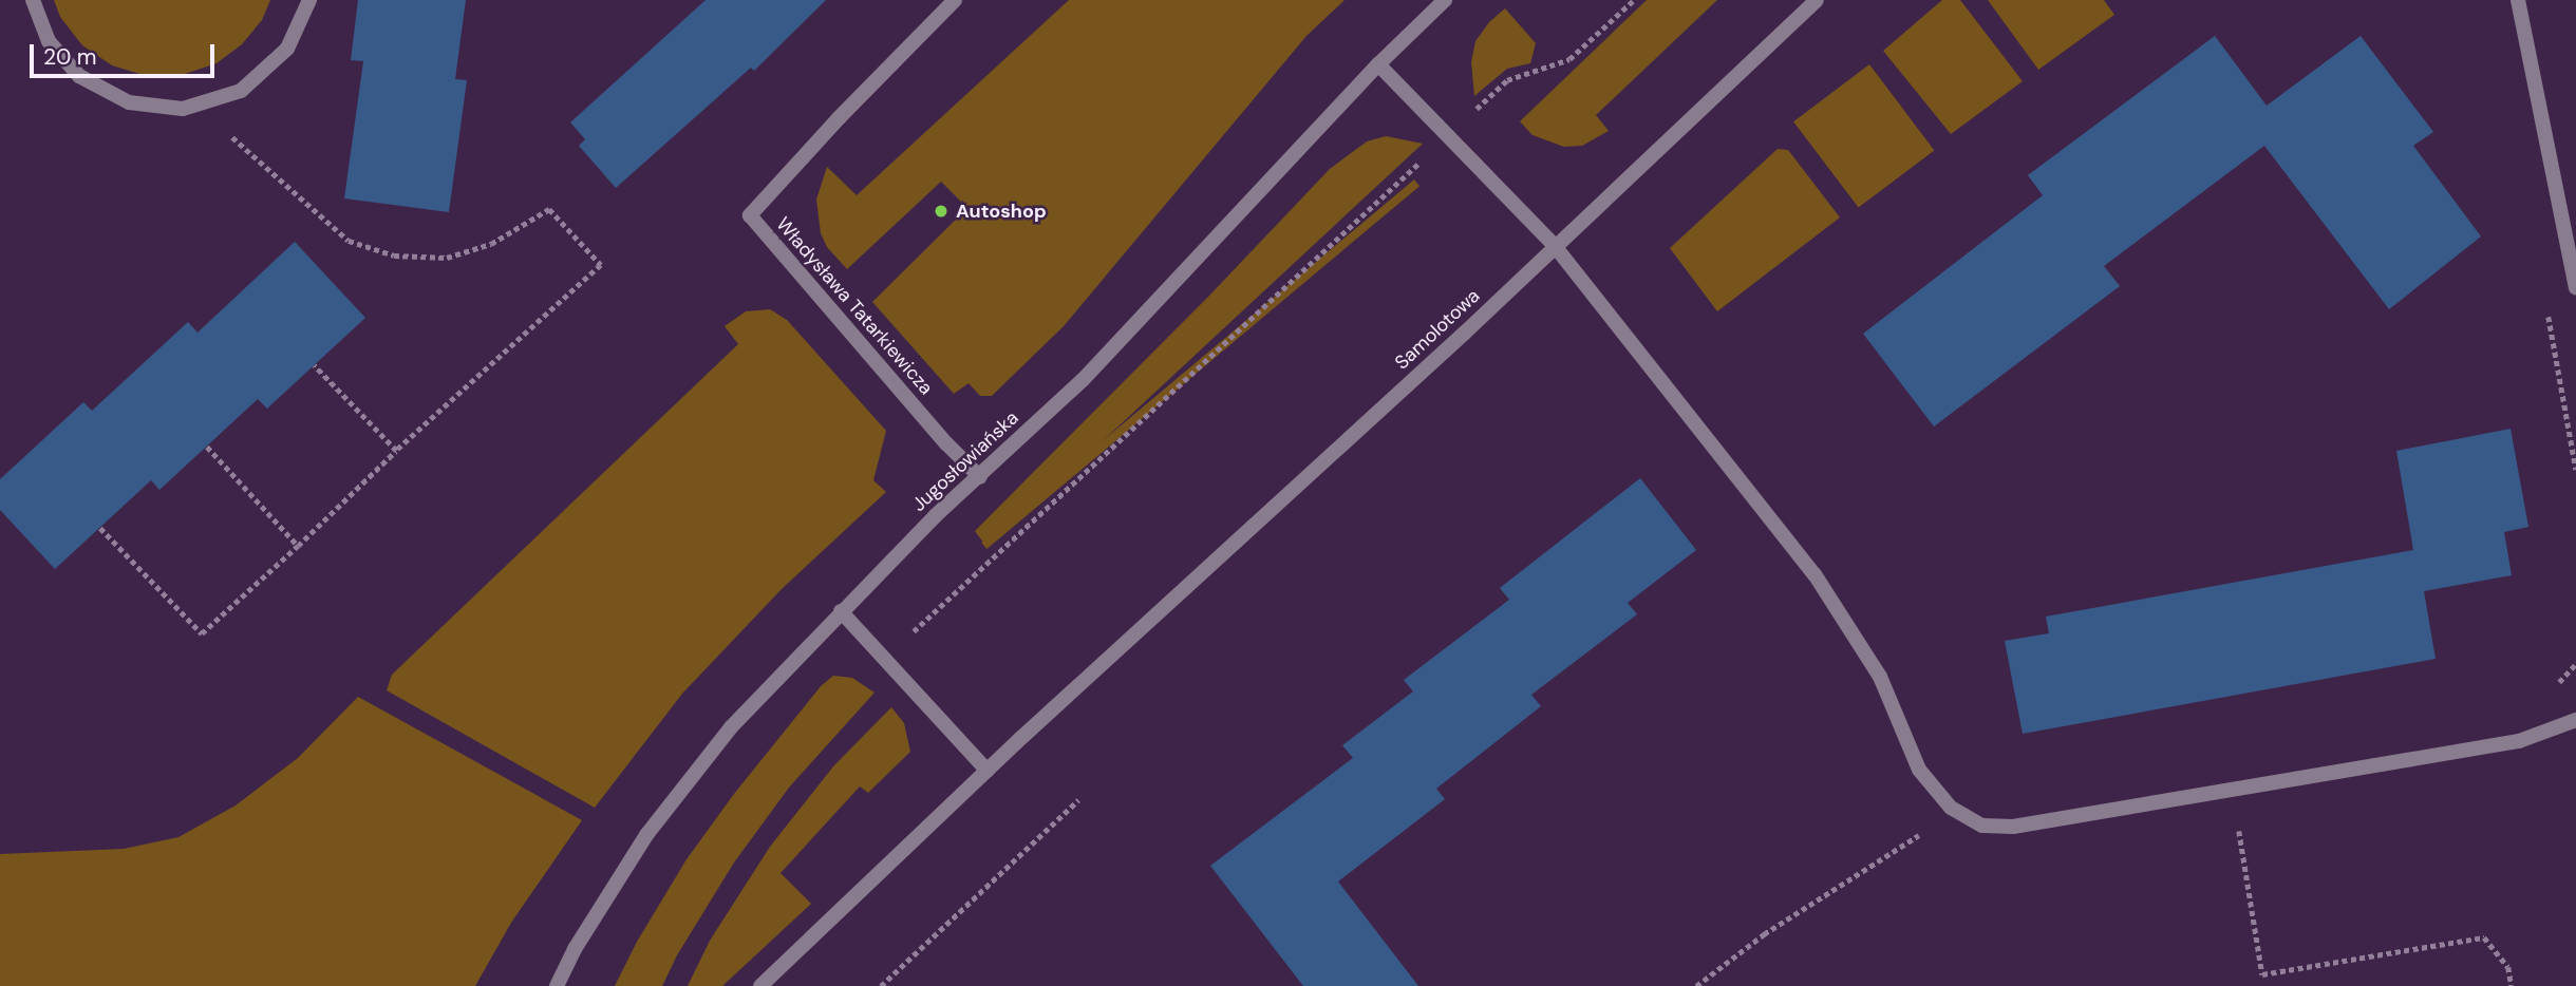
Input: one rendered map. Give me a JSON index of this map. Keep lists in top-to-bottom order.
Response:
{
  "streets": {
    "street": ["Władysława Tatarkiewicza", "Samolotowa", "Jugosłowiańska"]
  },
  "crossings": [
    ["Władysława Tatarkiewicza", "Jugosłowiańska"]
  ],
  "places": ["Autoshop"],
  "scale_bar": "20 m"
}
